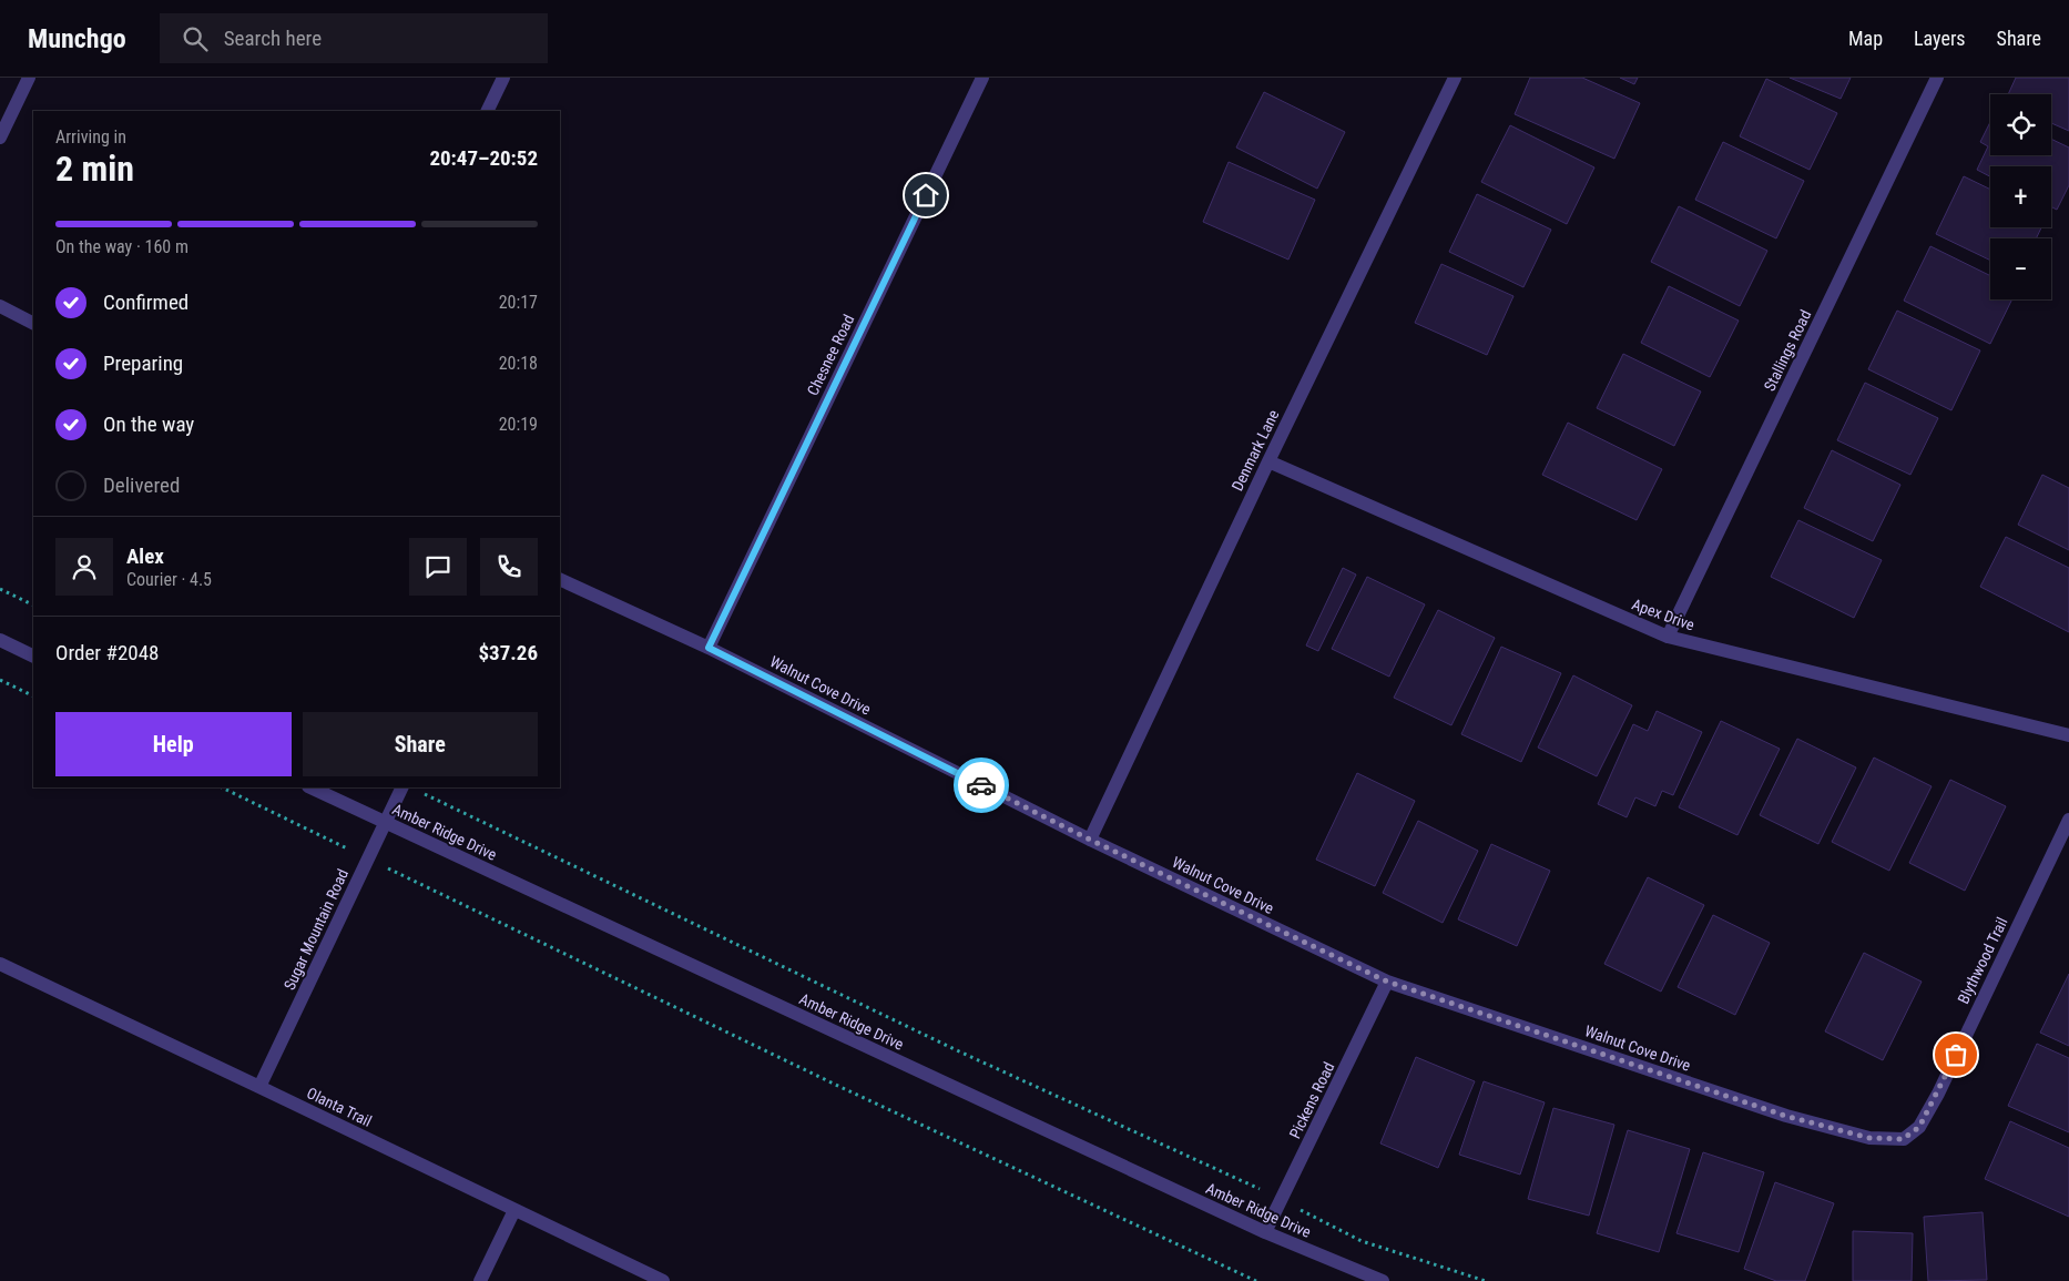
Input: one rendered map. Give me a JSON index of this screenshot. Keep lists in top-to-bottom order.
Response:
{
  "streets": {
    "street": [
      "Stallings Road",
      "Chesnee Road",
      "Denmark Lane",
      "Apex Drive",
      "Walnut Cove Drive",
      "Amber Ridge Drive",
      "Sugar Mountain Road",
      "Blythwood Trail",
      "Pickens Road",
      "Olanta Trail"
    ]
  },
  "crossings": [
    ["Stallings Road", "Apex Drive"],
    ["Chesnee Road", "Walnut Cove Drive"],
    ["Denmark Lane", "Apex Drive"],
    ["Denmark Lane", "Walnut Cove Drive"],
    ["Walnut Cove Drive", "Blythwood Trail"],
    ["Walnut Cove Drive", "Pickens Road"],
    ["Amber Ridge Drive", "Sugar Mountain Road"],
    ["Amber Ridge Drive", "Pickens Road"],
    ["Sugar Mountain Road", "Olanta Trail"]
  ],
  "page": {
    "header": "Munchgo",
    "search": "Search here",
    "nav": ["Map", "Layers", "Share"],
    "map_buttons": ["+", "−"],
    "heading": ["2 min", "Arriving in", "20:47–20:52"],
    "panel": [
      "Alex",
      "Courier · 4.5",
      "Order #2048",
      "$37.26"
    ],
    "bar": "On the way · 160 m",
    "list": [
      ["Confirmed", "20:17"],
      ["Preparing", "20:18"],
      ["On the way", "20:19"],
      "Delivered"
    ],
    "buttons": ["Help", "Share"]
  }
}
